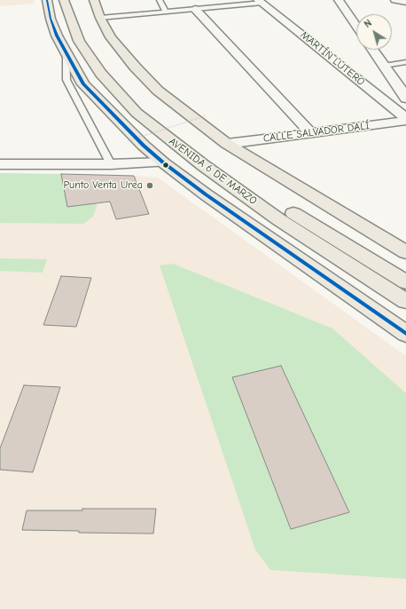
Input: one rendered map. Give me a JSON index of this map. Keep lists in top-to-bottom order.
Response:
{
  "streets": {
    "main road": ["AVENIDA 6 DE MARZO"],
    "street": ["MARTÍN LUTERO", "CALLE SALVADOR DALÍ"]
  },
  "crossings": [
    ["MARTÍN LUTERO", "CALLE SALVADOR DALÍ"]
  ],
  "places": ["Punto Venta Urea"],
  "north": "top left"
}
